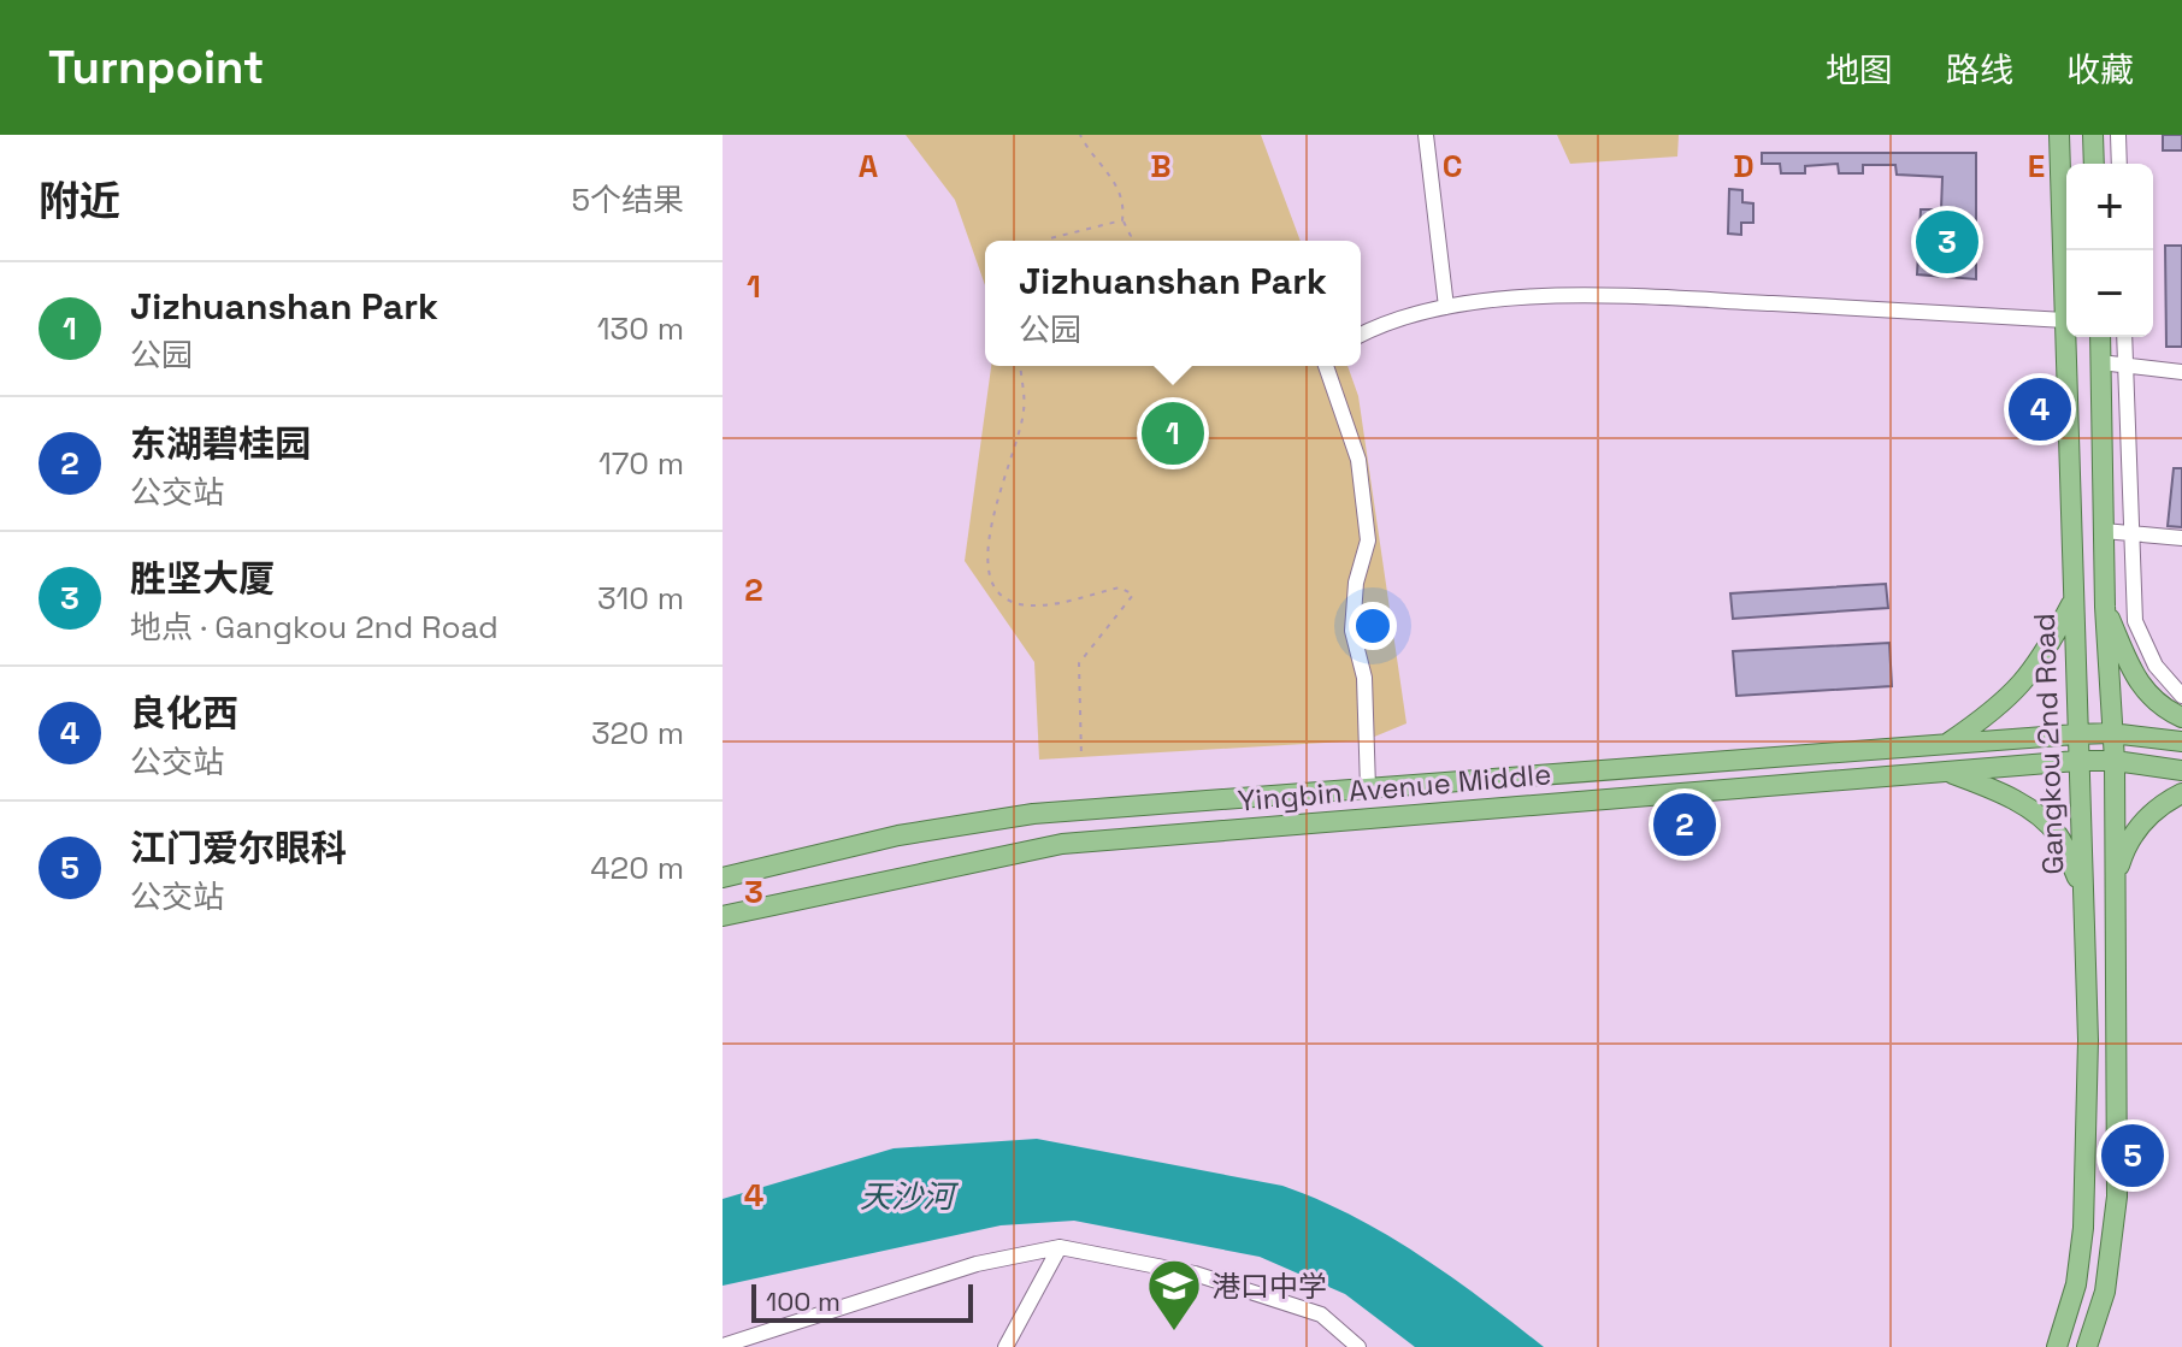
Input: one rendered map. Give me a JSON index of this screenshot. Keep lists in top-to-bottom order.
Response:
{
  "streets": {
    "main road": ["Gangkou 2nd Road", "Yingbin Avenue Middle"]
  },
  "crossings": [
    ["Gangkou 2nd Road", "Yingbin Avenue Middle"]
  ],
  "water": ["天沙河"],
  "places": {
    "school or university": ["港口中学"]
  },
  "scale_bar": "100 m",
  "page": {
    "header": "Turnpoint",
    "nav": ["地图", "路线", "收藏"],
    "heading": ["附近", "5个结果"],
    "map_buttons": ["+", "−"],
    "pins": [
      "3",
      "4",
      "1",
      "2",
      "5"
    ],
    "popup": ["Jizhuanshan Park", "公园"],
    "list": [
      {
        "mark": "1",
        "name": "Jizhuanshan Park",
        "note": "公园",
        "value": "130 m"
      },
      {
        "mark": "2",
        "name": "东湖碧桂园",
        "note": "公交站",
        "value": "170 m"
      },
      {
        "mark": "3",
        "name": "胜坚大厦",
        "note": "地点 · Gangkou 2nd Road",
        "value": "310 m"
      },
      {
        "mark": "4",
        "name": "良化西",
        "note": "公交站",
        "value": "320 m"
      },
      {
        "mark": "5",
        "name": "江门爱尔眼科",
        "note": "公交站",
        "value": "420 m"
      }
    ],
    "scale": "100 m"
  },
  "grid": {
    "columns": [
      "A",
      "B",
      "C",
      "D",
      "E"
    ],
    "rows": [
      "1",
      "2",
      "3",
      "4"
    ]
  }
}
